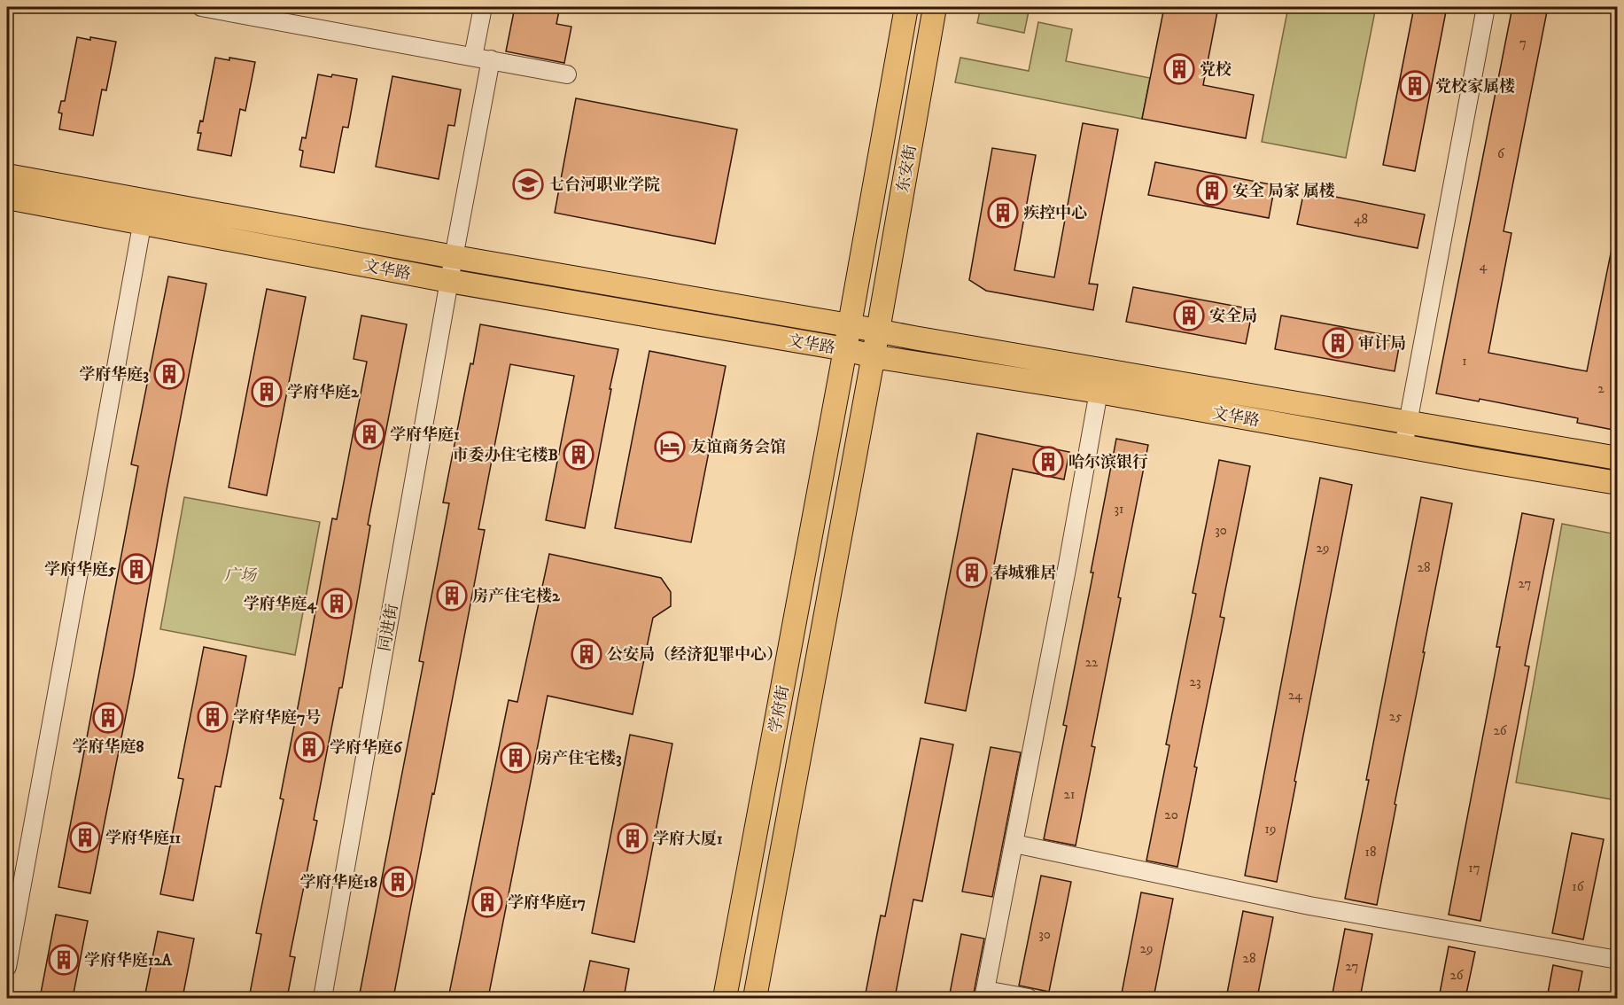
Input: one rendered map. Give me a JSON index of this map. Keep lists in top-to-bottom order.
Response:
{
  "streets": {
    "main road": ["东安街", "文华路", "学府街"],
    "street": ["同进街"]
  },
  "crossings": [
    ["东安街", "文华路"],
    ["东安街", "学府街"],
    ["文华路", "同进街"],
    ["文华路", "学府街"]
  ],
  "parks": ["广场"],
  "places": {
    "building": [
      "党校",
      "党校家属楼",
      "安全 局家 属楼",
      "疾控中心",
      "安全局",
      "审计局",
      "学府华庭3",
      "学府华庭2",
      "学府华庭1",
      "市委办住宅楼B",
      "哈尔滨银行",
      "学府华庭5",
      "春城雅居",
      "房产住宅楼2",
      "学府华庭4",
      "公安局（经济犯罪中心）",
      "学府华庭7号",
      "学府华庭8",
      "学府华庭6",
      "房产住宅楼3",
      "学府华庭11",
      "学府大厦1",
      "学府华庭18",
      "学府华庭17",
      "学府华庭12A"
    ],
    "school or university": ["七台河职业学院"],
    "hotel": ["友谊商务会馆"]
  },
  "house_numbers": [
    "7",
    "6",
    "48",
    "4",
    "1",
    "2",
    "31",
    "30",
    "29",
    "28",
    "27",
    "22",
    "23",
    "24",
    "25",
    "26",
    "21",
    "20",
    "19",
    "18",
    "17",
    "16",
    "30",
    "29",
    "28",
    "27",
    "26"
  ]
}
